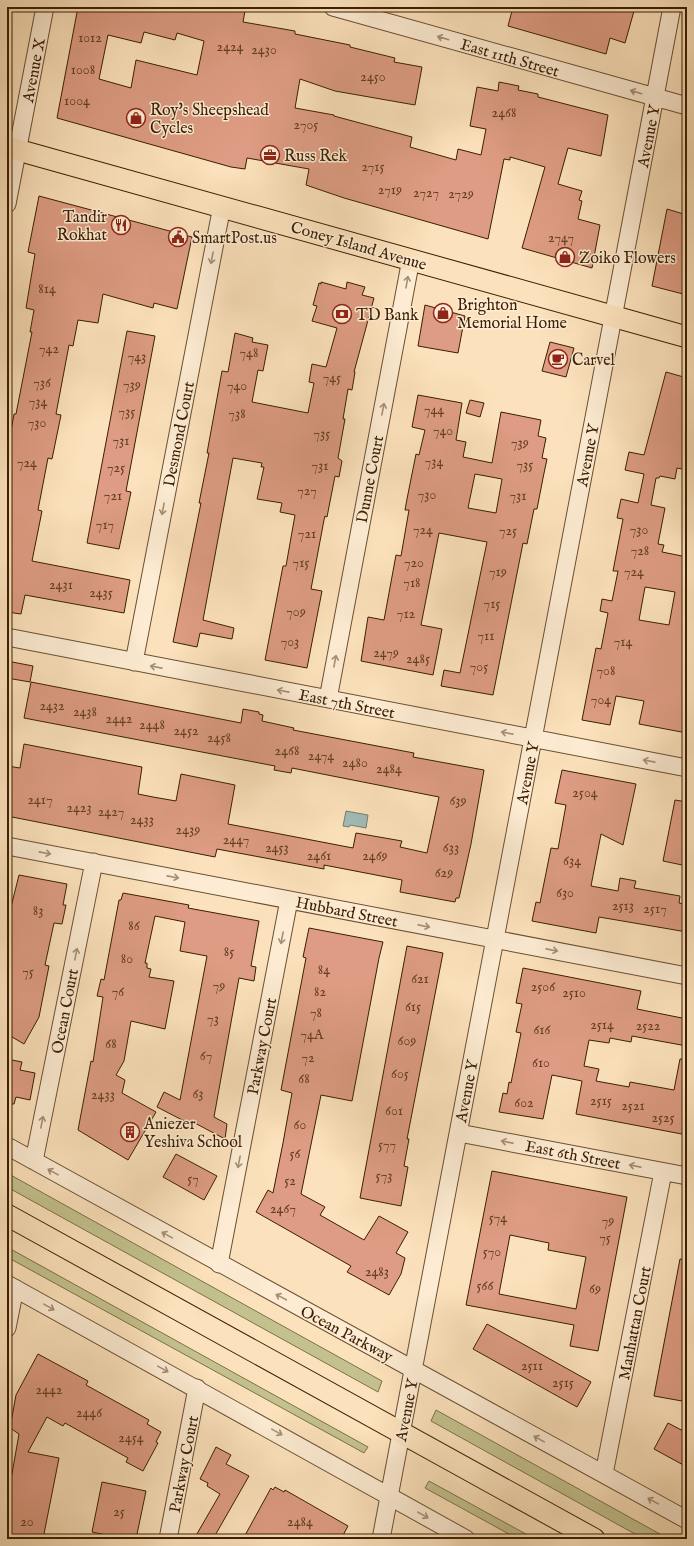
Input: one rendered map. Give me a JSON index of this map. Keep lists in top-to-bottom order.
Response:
{
  "streets": {
    "main road": ["Coney Island Avenue"],
    "street": [
      "East 11th Street",
      "Avenue X",
      "Avenue Y",
      "Desmond Court",
      "Dunne Court",
      "East 7th Street",
      "Hubbard Street",
      "Ocean Court",
      "Parkway Court",
      "East 6th Street",
      "Manhattan Court",
      "Ocean Parkway"
    ]
  },
  "crossings": [
    ["East 11th Street", "Avenue Y"],
    ["Avenue X", "Coney Island Avenue"],
    ["Avenue Y", "Coney Island Avenue"],
    ["Avenue Y", "East 7th Street"],
    ["Avenue Y", "Hubbard Street"],
    ["Avenue Y", "East 6th Street"],
    ["Avenue Y", "Ocean Parkway"],
    ["Coney Island Avenue", "Desmond Court"],
    ["Coney Island Avenue", "Dunne Court"],
    ["Desmond Court", "East 7th Street"],
    ["Dunne Court", "East 7th Street"],
    ["Hubbard Street", "Ocean Court"],
    ["Hubbard Street", "Parkway Court"],
    ["Ocean Court", "Ocean Parkway"],
    ["Parkway Court", "Ocean Parkway"],
    ["East 6th Street", "Manhattan Court"],
    ["Manhattan Court", "Ocean Parkway"]
  ],
  "one_way": [
    "East 11th Street",
    "Desmond Court",
    "Dunne Court",
    "East 7th Street",
    "Hubbard Street",
    "Ocean Court",
    "Parkway Court",
    "East 6th Street"
  ],
  "places": {
    "shop": ["Roy's Sheepshead Cycles", "Zoiko Flowers", "Brighton Memorial Home"],
    "office": ["Russ Rek"],
    "restaurant": ["Tandir Rokhat"],
    "public building": ["SmartPost.us"],
    "bank": ["TD Bank"],
    "cafe": ["Carvel"],
    "building": ["Aniezer Yeshiva School"]
  },
  "house_numbers": [
    "1012",
    "2424",
    "2430",
    "1008",
    "2450",
    "1004",
    "2468",
    "2705",
    "2715",
    "2719",
    "2727",
    "2729",
    "2747",
    "814",
    "742",
    "748",
    "743",
    "745",
    "736",
    "739",
    "740",
    "734",
    "744",
    "735",
    "738",
    "730",
    "740",
    "735",
    "731",
    "739",
    "734",
    "724",
    "735",
    "731",
    "725",
    "727",
    "730",
    "721",
    "731",
    "717",
    "724",
    "730",
    "725",
    "721",
    "728",
    "715",
    "720",
    "719",
    "724",
    "718",
    "2431",
    "2435",
    "715",
    "709",
    "712",
    "711",
    "703",
    "714",
    "2479",
    "2485",
    "705",
    "708",
    "704",
    "2432",
    "2438",
    "2442",
    "2448",
    "2452",
    "2458",
    "2468",
    "2474",
    "2480",
    "2484",
    "2504",
    "2417",
    "639",
    "2423",
    "2427",
    "2433",
    "2439",
    "2447",
    "2453",
    "633",
    "2461",
    "2469",
    "634",
    "629",
    "630",
    "2513",
    "2517",
    "83",
    "86",
    "85",
    "80",
    "84",
    "75",
    "621",
    "79",
    "2506",
    "76",
    "82",
    "2510",
    "615",
    "78",
    "73",
    "2514",
    "2522",
    "616",
    "74A",
    "609",
    "68",
    "67",
    "72",
    "610",
    "605",
    "68",
    "63",
    "2433",
    "2515",
    "602",
    "2521",
    "601",
    "2525",
    "60",
    "577",
    "56",
    "573",
    "57",
    "52",
    "2467",
    "574",
    "79",
    "75",
    "570",
    "2483",
    "566",
    "69",
    "2511",
    "2515",
    "2442",
    "2446",
    "2454",
    "25",
    "20",
    "2484"
  ]
}
